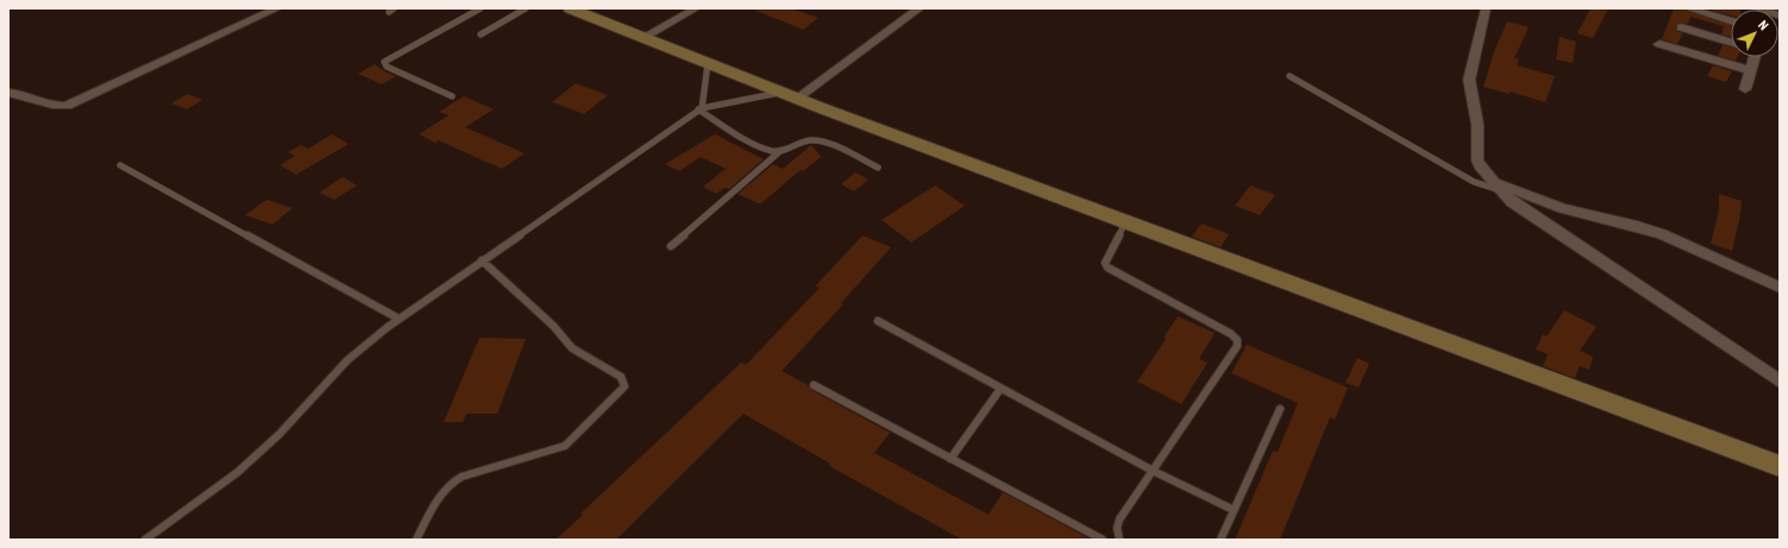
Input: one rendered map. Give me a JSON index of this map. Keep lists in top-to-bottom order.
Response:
{
  "north": "top right"
}
